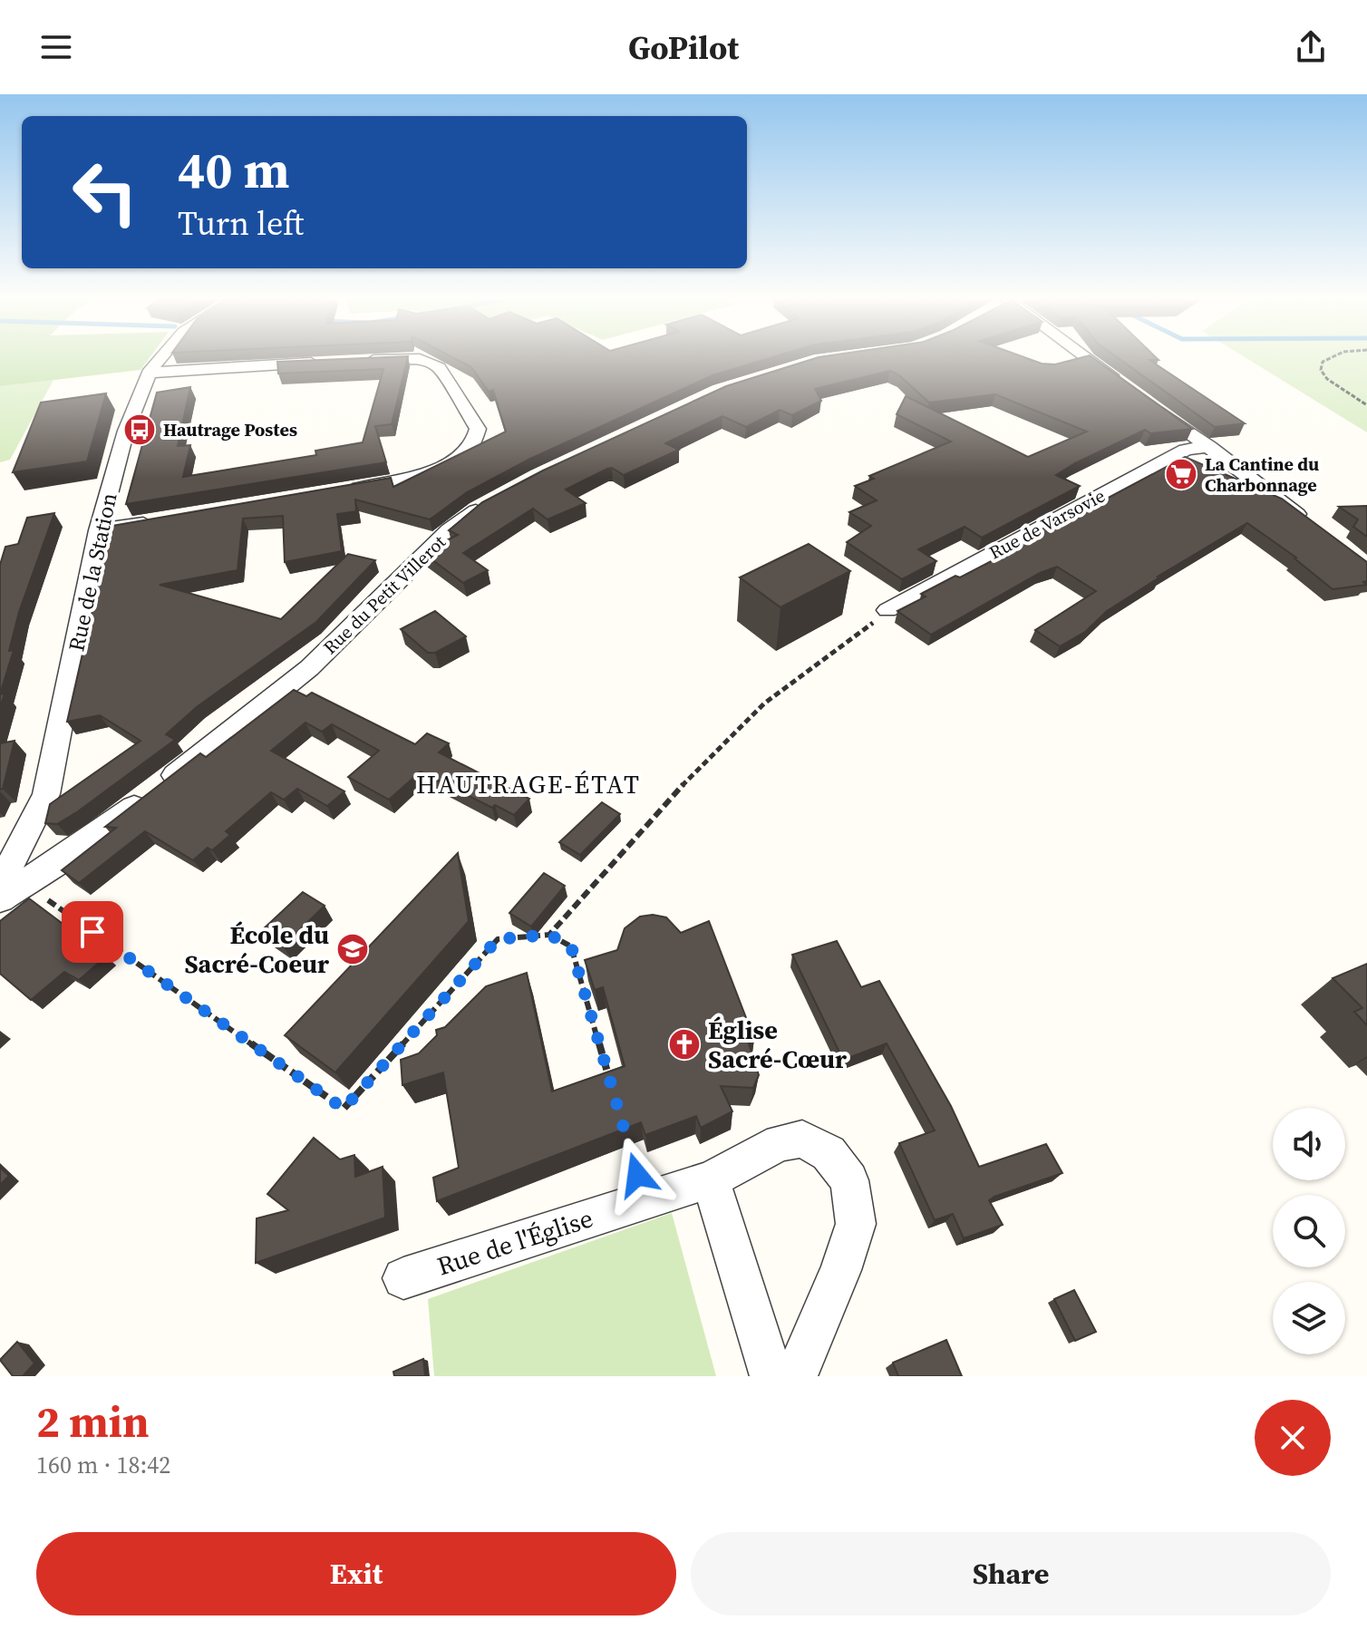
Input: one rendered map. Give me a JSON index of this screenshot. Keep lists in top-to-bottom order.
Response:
{
  "streets": {
    "street": [
      "Rue de Varsovie",
      "Rue de la Station",
      "Rue du Petit Villerot",
      "Rue de l'Église"
    ]
  },
  "crossings": [
    ["Rue de la Station", "Rue du Petit Villerot"]
  ],
  "districts": ["HAUTRAGE-ÉTAT"],
  "places": {
    "bus stop": ["Hautrage Postes"],
    "supermarket": ["La Cantine du Charbonnage"],
    "school or university": ["École du Sacré-Coeur"],
    "church": ["Église Sacré-Cœur"]
  },
  "page": {
    "header": "GoPilot",
    "turn": ["40 m", "Turn left"],
    "heading": ["2 min", "160 m · 18:42"],
    "buttons": ["Exit", "Share"]
  }
}
